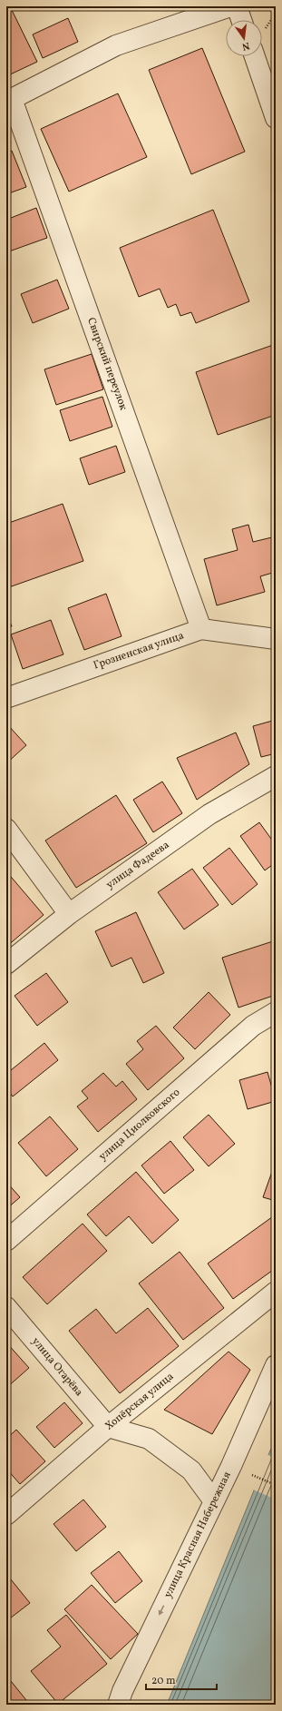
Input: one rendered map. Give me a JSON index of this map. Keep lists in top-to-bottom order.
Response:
{
  "streets": {
    "street": [
      "Свирский переулок",
      "Грозненская улица",
      "улица Фадеева",
      "улица Циолковского",
      "улица Огарёва",
      "Хопёрская улица",
      "улица Красная Набережная"
    ]
  },
  "crossings": [
    ["Свирский переулок", "Грозненская улица"],
    ["улица Огарёва", "Хопёрская улица"]
  ],
  "one_way": ["улица Красная Набережная"],
  "scale_bar": "20 m",
  "north": "bottom"
}
